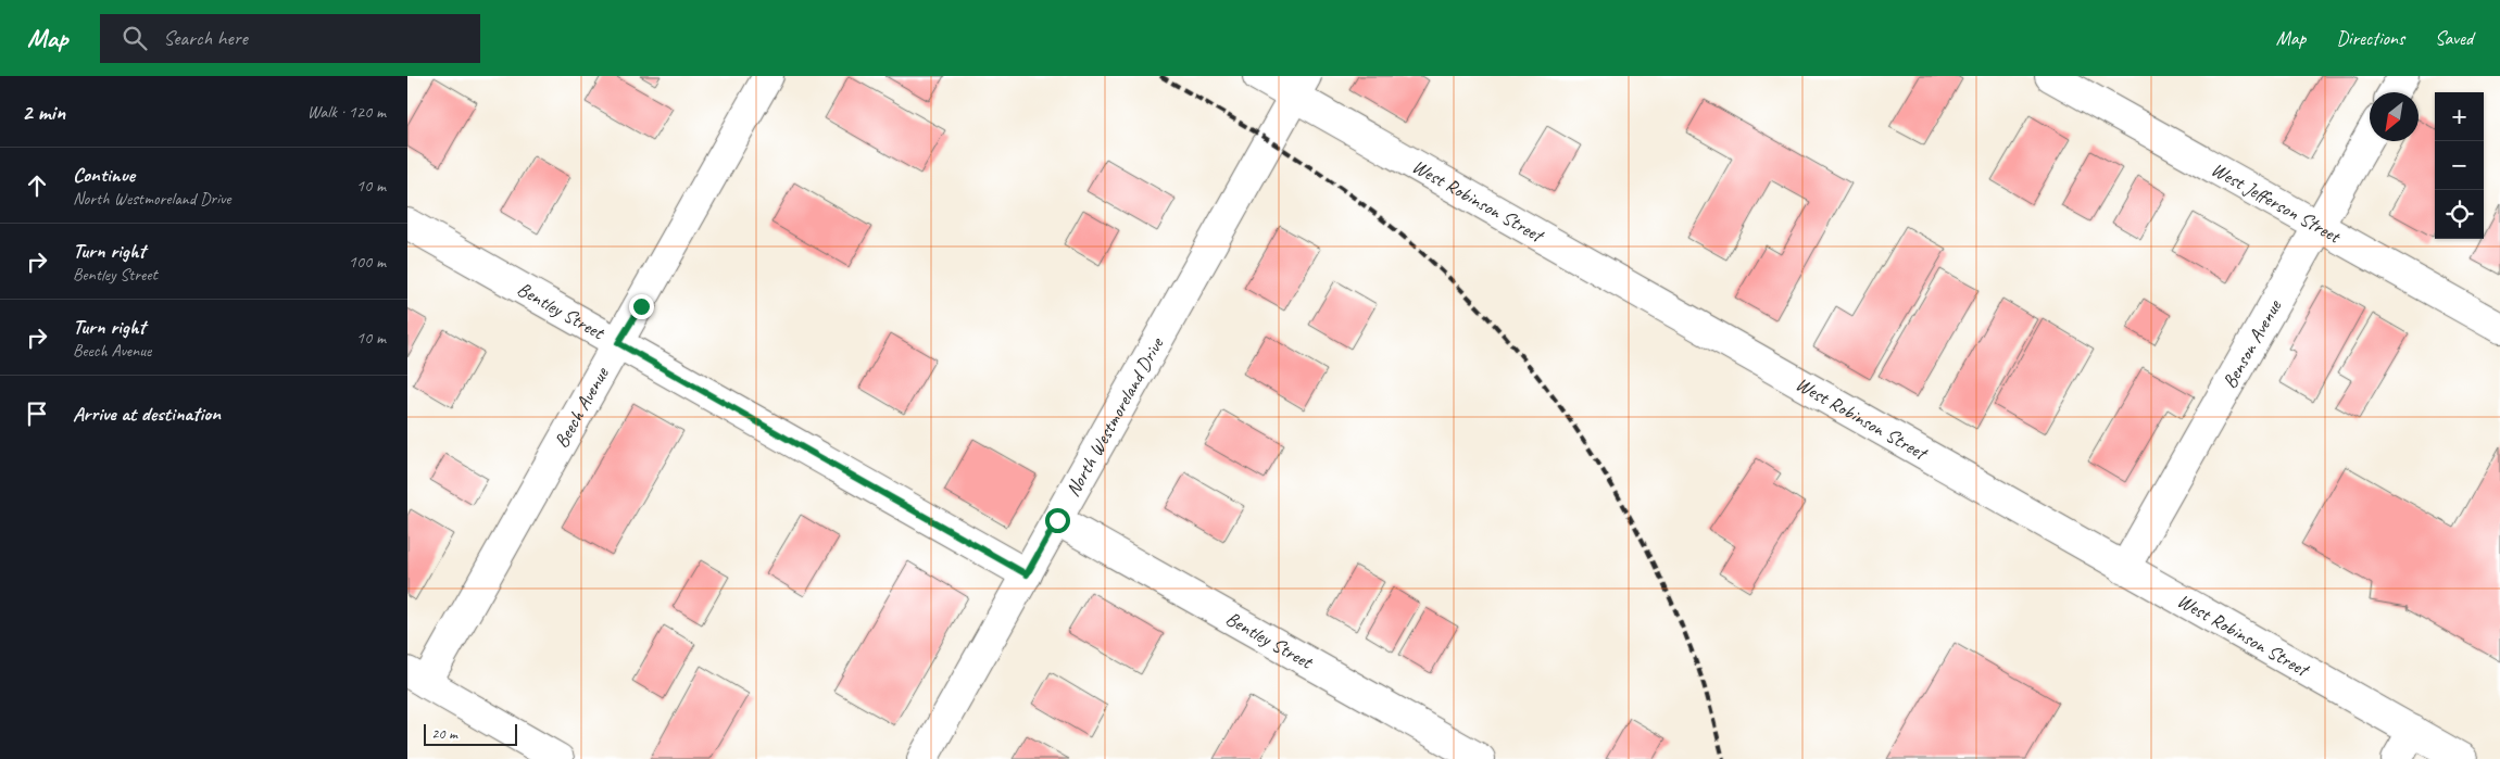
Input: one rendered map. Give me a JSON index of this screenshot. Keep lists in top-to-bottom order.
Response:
{
  "streets": {
    "street": [
      "West Robinson Street",
      "West Jefferson Street",
      "Bentley Street",
      "Benson Avenue",
      "Beech Avenue",
      "North Westmoreland Drive"
    ]
  },
  "crossings": [
    ["West Robinson Street", "Benson Avenue"],
    ["West Robinson Street", "North Westmoreland Drive"],
    ["West Jefferson Street", "Benson Avenue"],
    ["Bentley Street", "Beech Avenue"],
    ["Bentley Street", "North Westmoreland Drive"]
  ],
  "scale_bar": "20 m",
  "north": "bottom left",
  "page": {
    "header": "Map",
    "search": "Search here",
    "nav": ["Map", "Directions", "Saved"],
    "heading": ["2 min", "Walk · 120 m"],
    "map_buttons": ["+", "−"],
    "list": [
      ["Continue", "North Westmoreland Drive", "10 m"],
      ["Turn right", "Bentley Street", "100 m"],
      ["Turn right", "Beech Avenue", "10 m"],
      "Arrive at destination"
    ],
    "scale": "20 m"
  }
}
